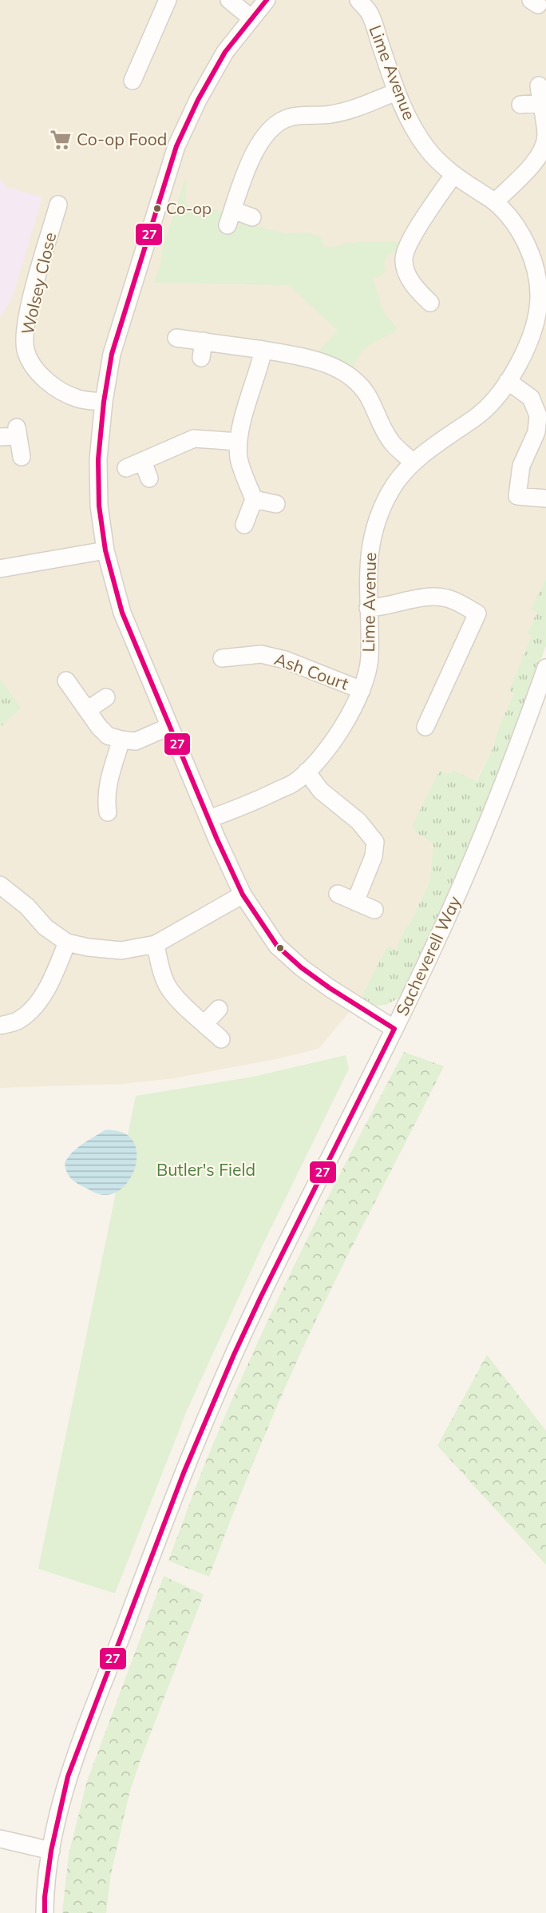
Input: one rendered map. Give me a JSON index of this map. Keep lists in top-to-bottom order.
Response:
{
  "streets": {
    "street": [
      "Lime Avenue",
      "Wolsey Close",
      "Ash Court",
      "Sacheverell Way"
    ]
  },
  "crossings": [
    ["Lime Avenue", "Ash Court"]
  ],
  "parks": ["Butler's Field"],
  "places": {
    "supermarket": ["Co-op Food"],
    "other": ["Co-op"]
  },
  "lines": ["transit line 27"]
}
